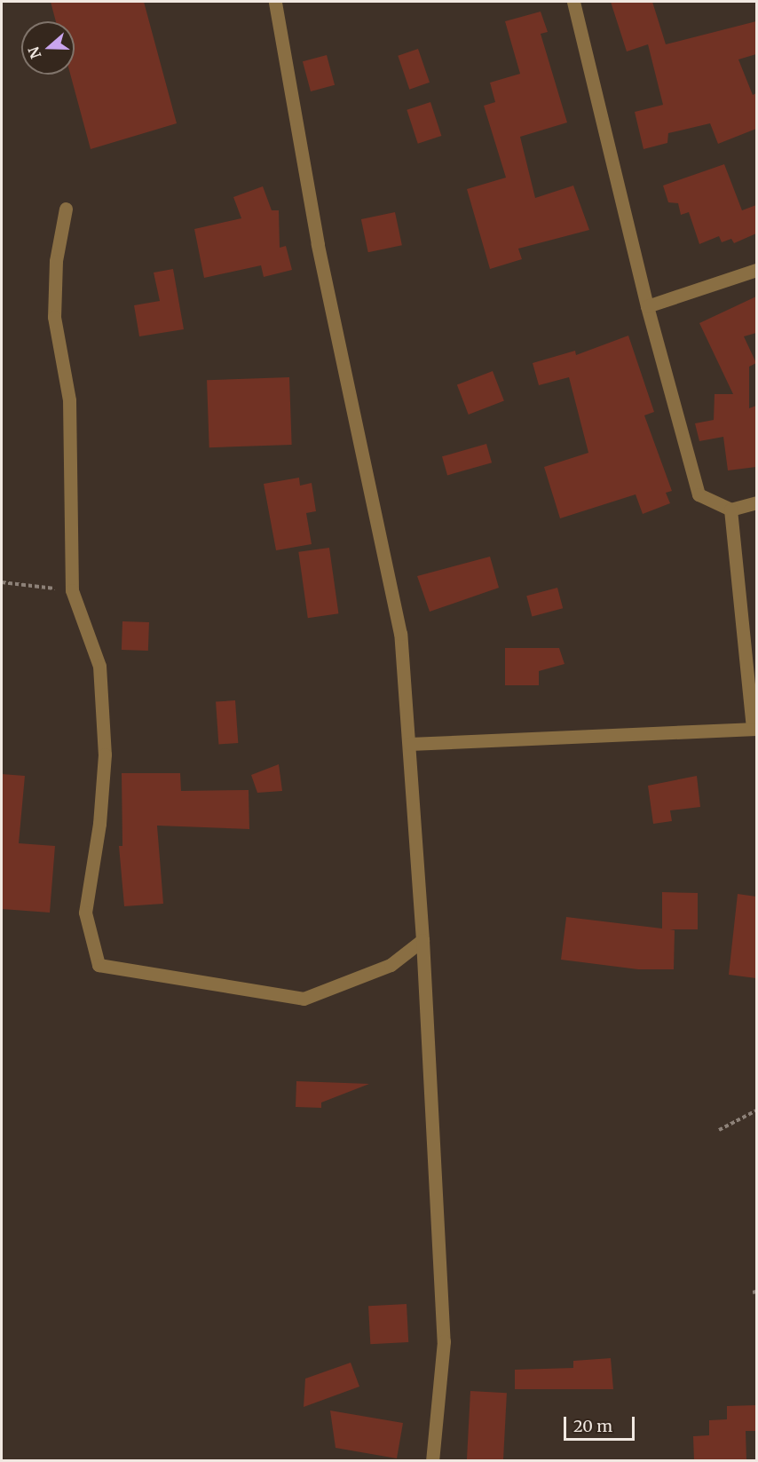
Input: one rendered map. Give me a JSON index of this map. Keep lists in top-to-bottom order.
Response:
{
  "scale_bar": "20 m",
  "north": "left"
}
